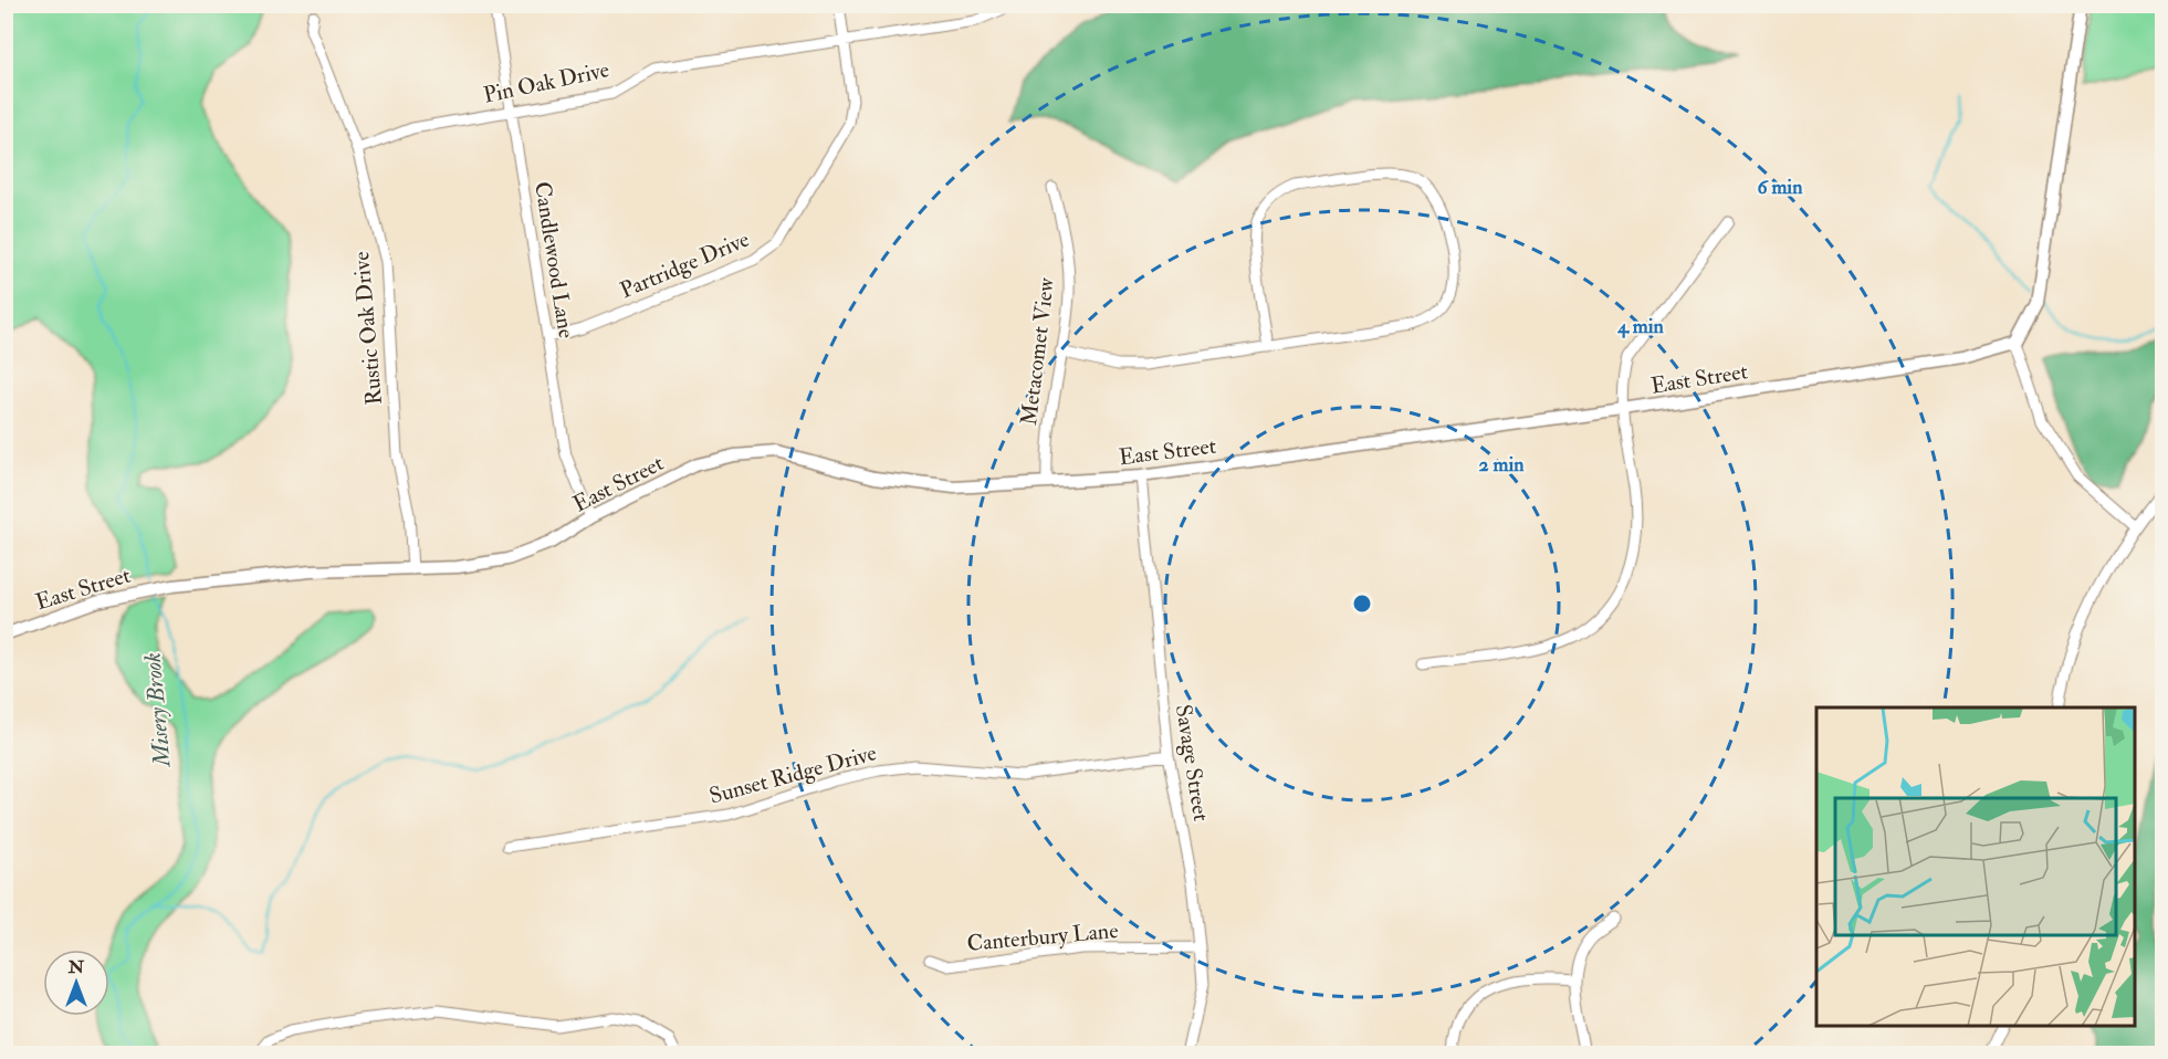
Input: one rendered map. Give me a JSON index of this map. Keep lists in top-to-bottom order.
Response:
{
  "streets": {
    "street": [
      "Pin Oak Drive",
      "Candlewood Lane",
      "Partridge Drive",
      "Rustic Oak Drive",
      "Metacomet View",
      "East Street",
      "Savage Street",
      "Sunset Ridge Drive",
      "Canterbury Lane"
    ]
  },
  "crossings": [
    ["Pin Oak Drive", "Candlewood Lane"],
    ["Pin Oak Drive", "Partridge Drive"],
    ["Pin Oak Drive", "Rustic Oak Drive"],
    ["Candlewood Lane", "Partridge Drive"],
    ["Candlewood Lane", "East Street"],
    ["Rustic Oak Drive", "East Street"],
    ["Metacomet View", "East Street"],
    ["East Street", "Savage Street"],
    ["Savage Street", "Sunset Ridge Drive"],
    ["Savage Street", "Canterbury Lane"]
  ],
  "water": ["Misery Brook"],
  "north": "top",
  "rings": ["6 min", "4 min", "2 min"]
}
